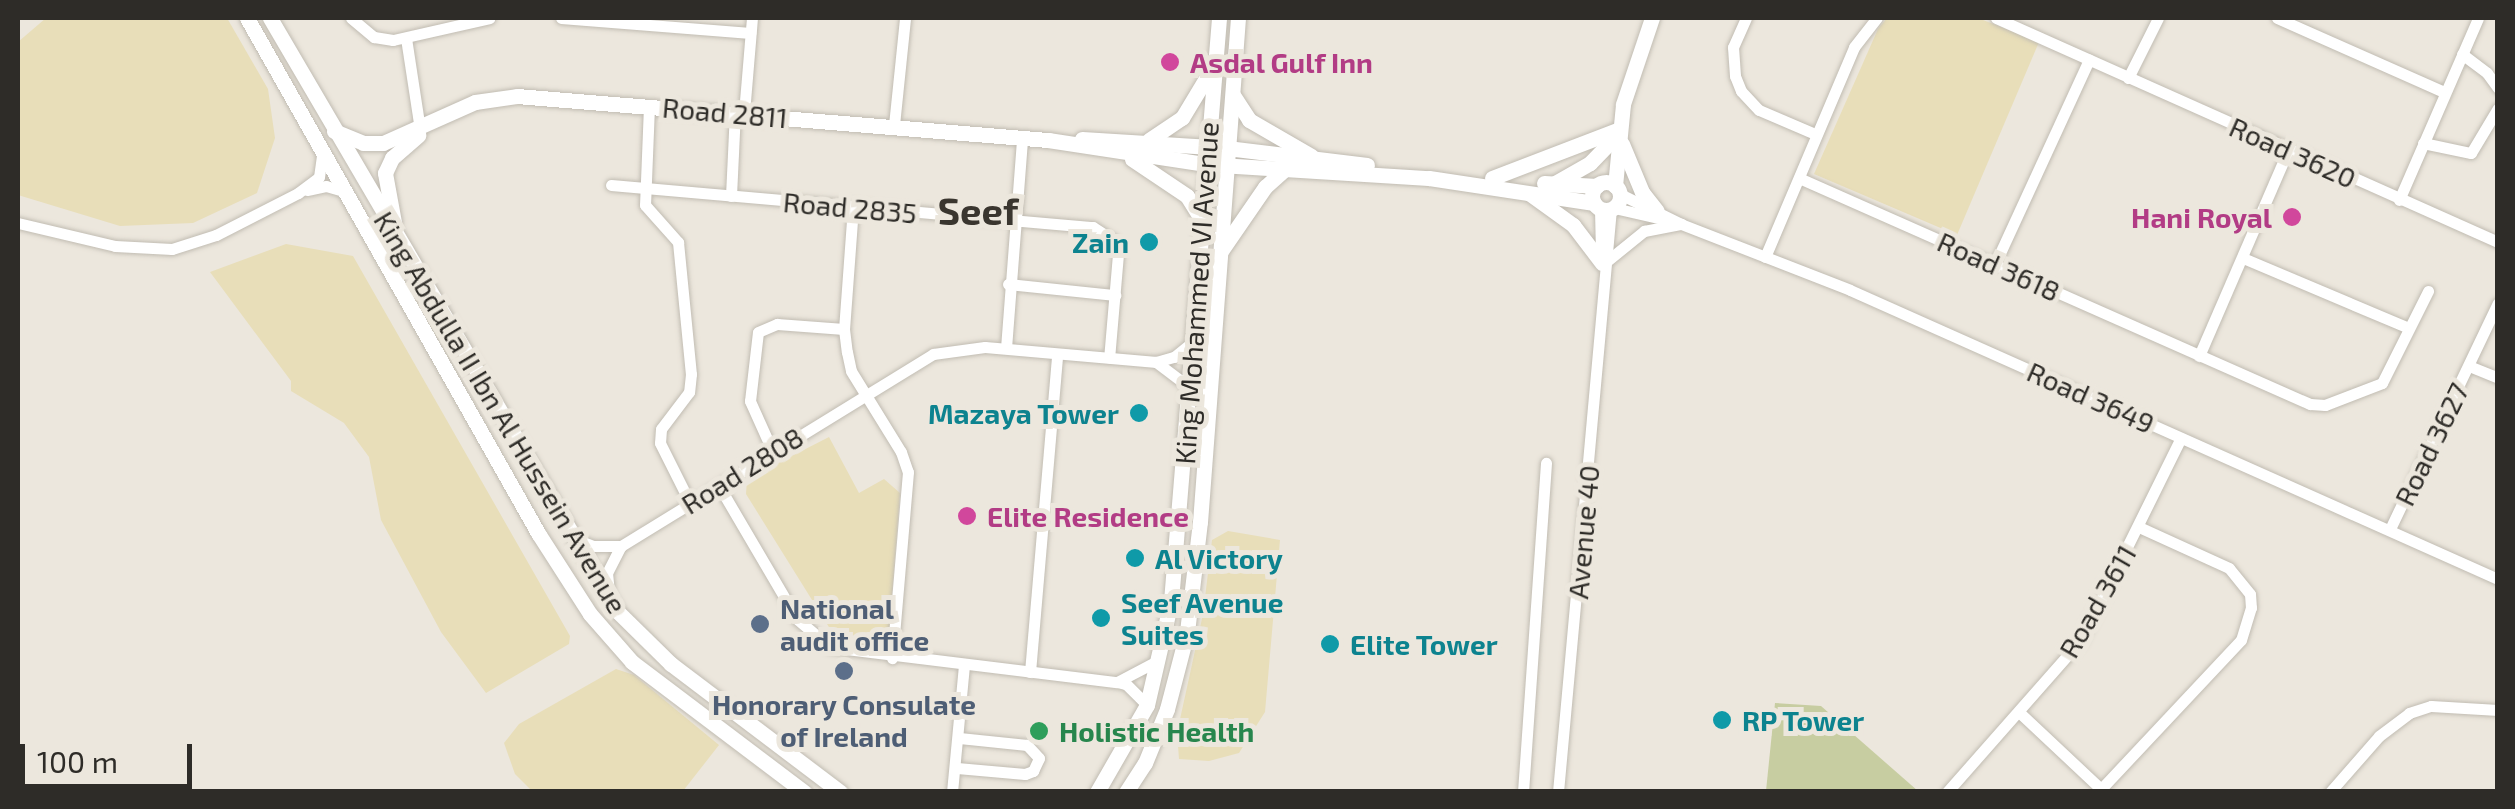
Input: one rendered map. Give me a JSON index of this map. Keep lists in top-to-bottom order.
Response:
{
  "streets": {
    "main road": ["Road 2811", "King Mohammed VI Avenue", "King Abdulla II Ibn Al Hussein Avenue"],
    "street": [
      "Road 3620",
      "Road 2835",
      "Road 3618",
      "Road 3649",
      "Road 3627",
      "Road 2808",
      "Avenue 40",
      "Road 3611"
    ]
  },
  "crossings": [
    ["Road 2811", "King Mohammed VI Avenue"],
    ["Road 2811", "Road 3649"],
    ["Road 2811", "King Abdulla II Ibn Al Hussein Avenue"],
    ["Road 2811", "Avenue 40"],
    ["Road 2835", "Road 2808"],
    ["Road 3649", "Road 3627"],
    ["Road 3649", "Avenue 40"],
    ["Road 3649", "Road 3611"]
  ],
  "districts": ["Seef"],
  "places": [
    "Asdal Gulf Inn",
    "Hani Royal",
    "Zain",
    "Mazaya Tower",
    "Elite Residence",
    "Al Victory",
    "Seef Avenue Suites",
    "National audit office",
    "Elite Tower",
    "Honorary Consulate of Ireland",
    "RP Tower",
    "Holistic Health"
  ],
  "scale_bar": "100 m"
}
